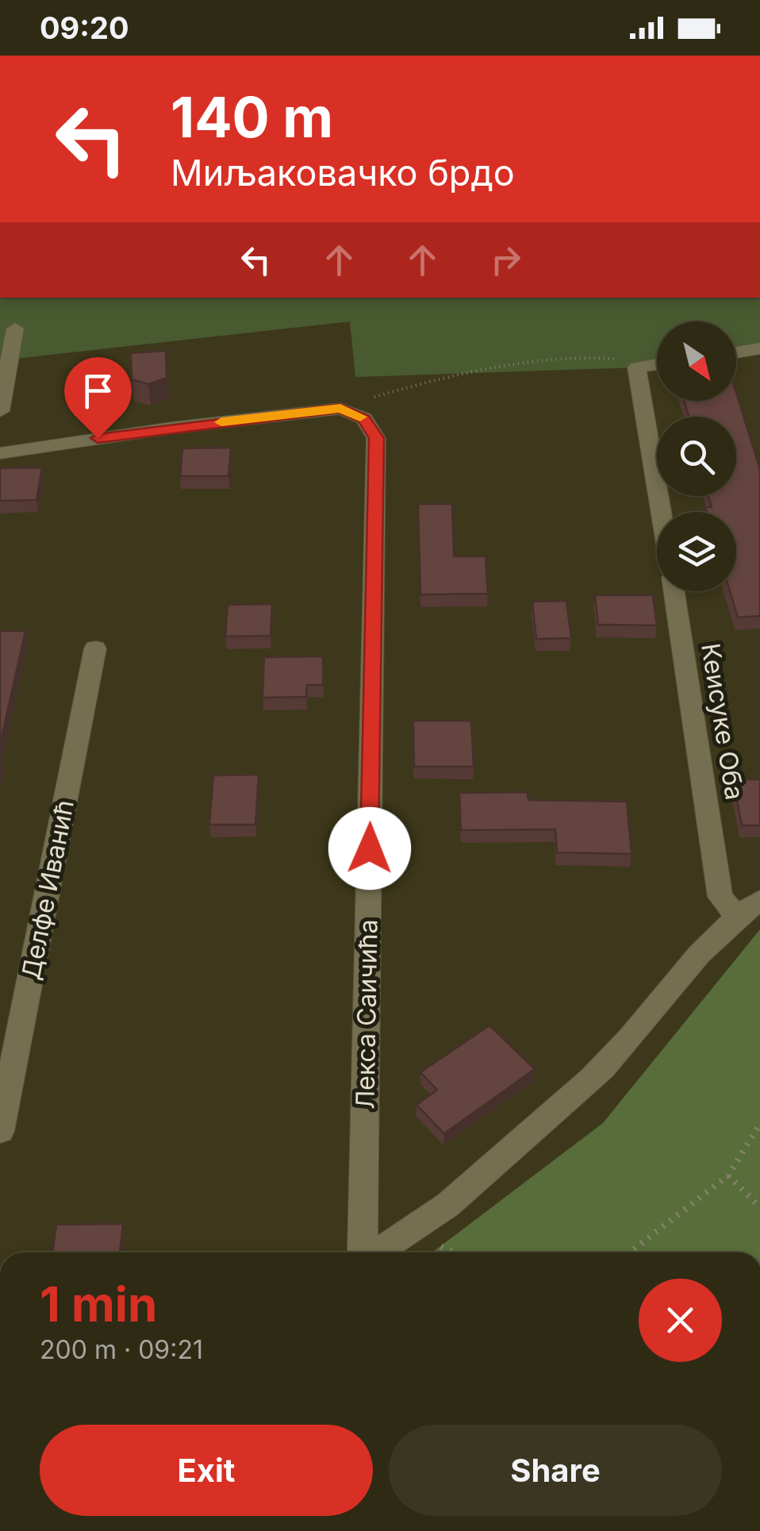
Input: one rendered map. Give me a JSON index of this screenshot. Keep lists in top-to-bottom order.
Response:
{
  "streets": {
    "street": ["Кеисуке Оба", "Делфе Иванић", "Лекса Саичића"]
  },
  "north": "bottom right",
  "page": {
    "status": "09:20",
    "turn": ["140 m", "Миљаковачко брдо"],
    "heading": ["1 min", "200 m · 09:21"],
    "buttons": ["Exit", "Share"]
  }
}
